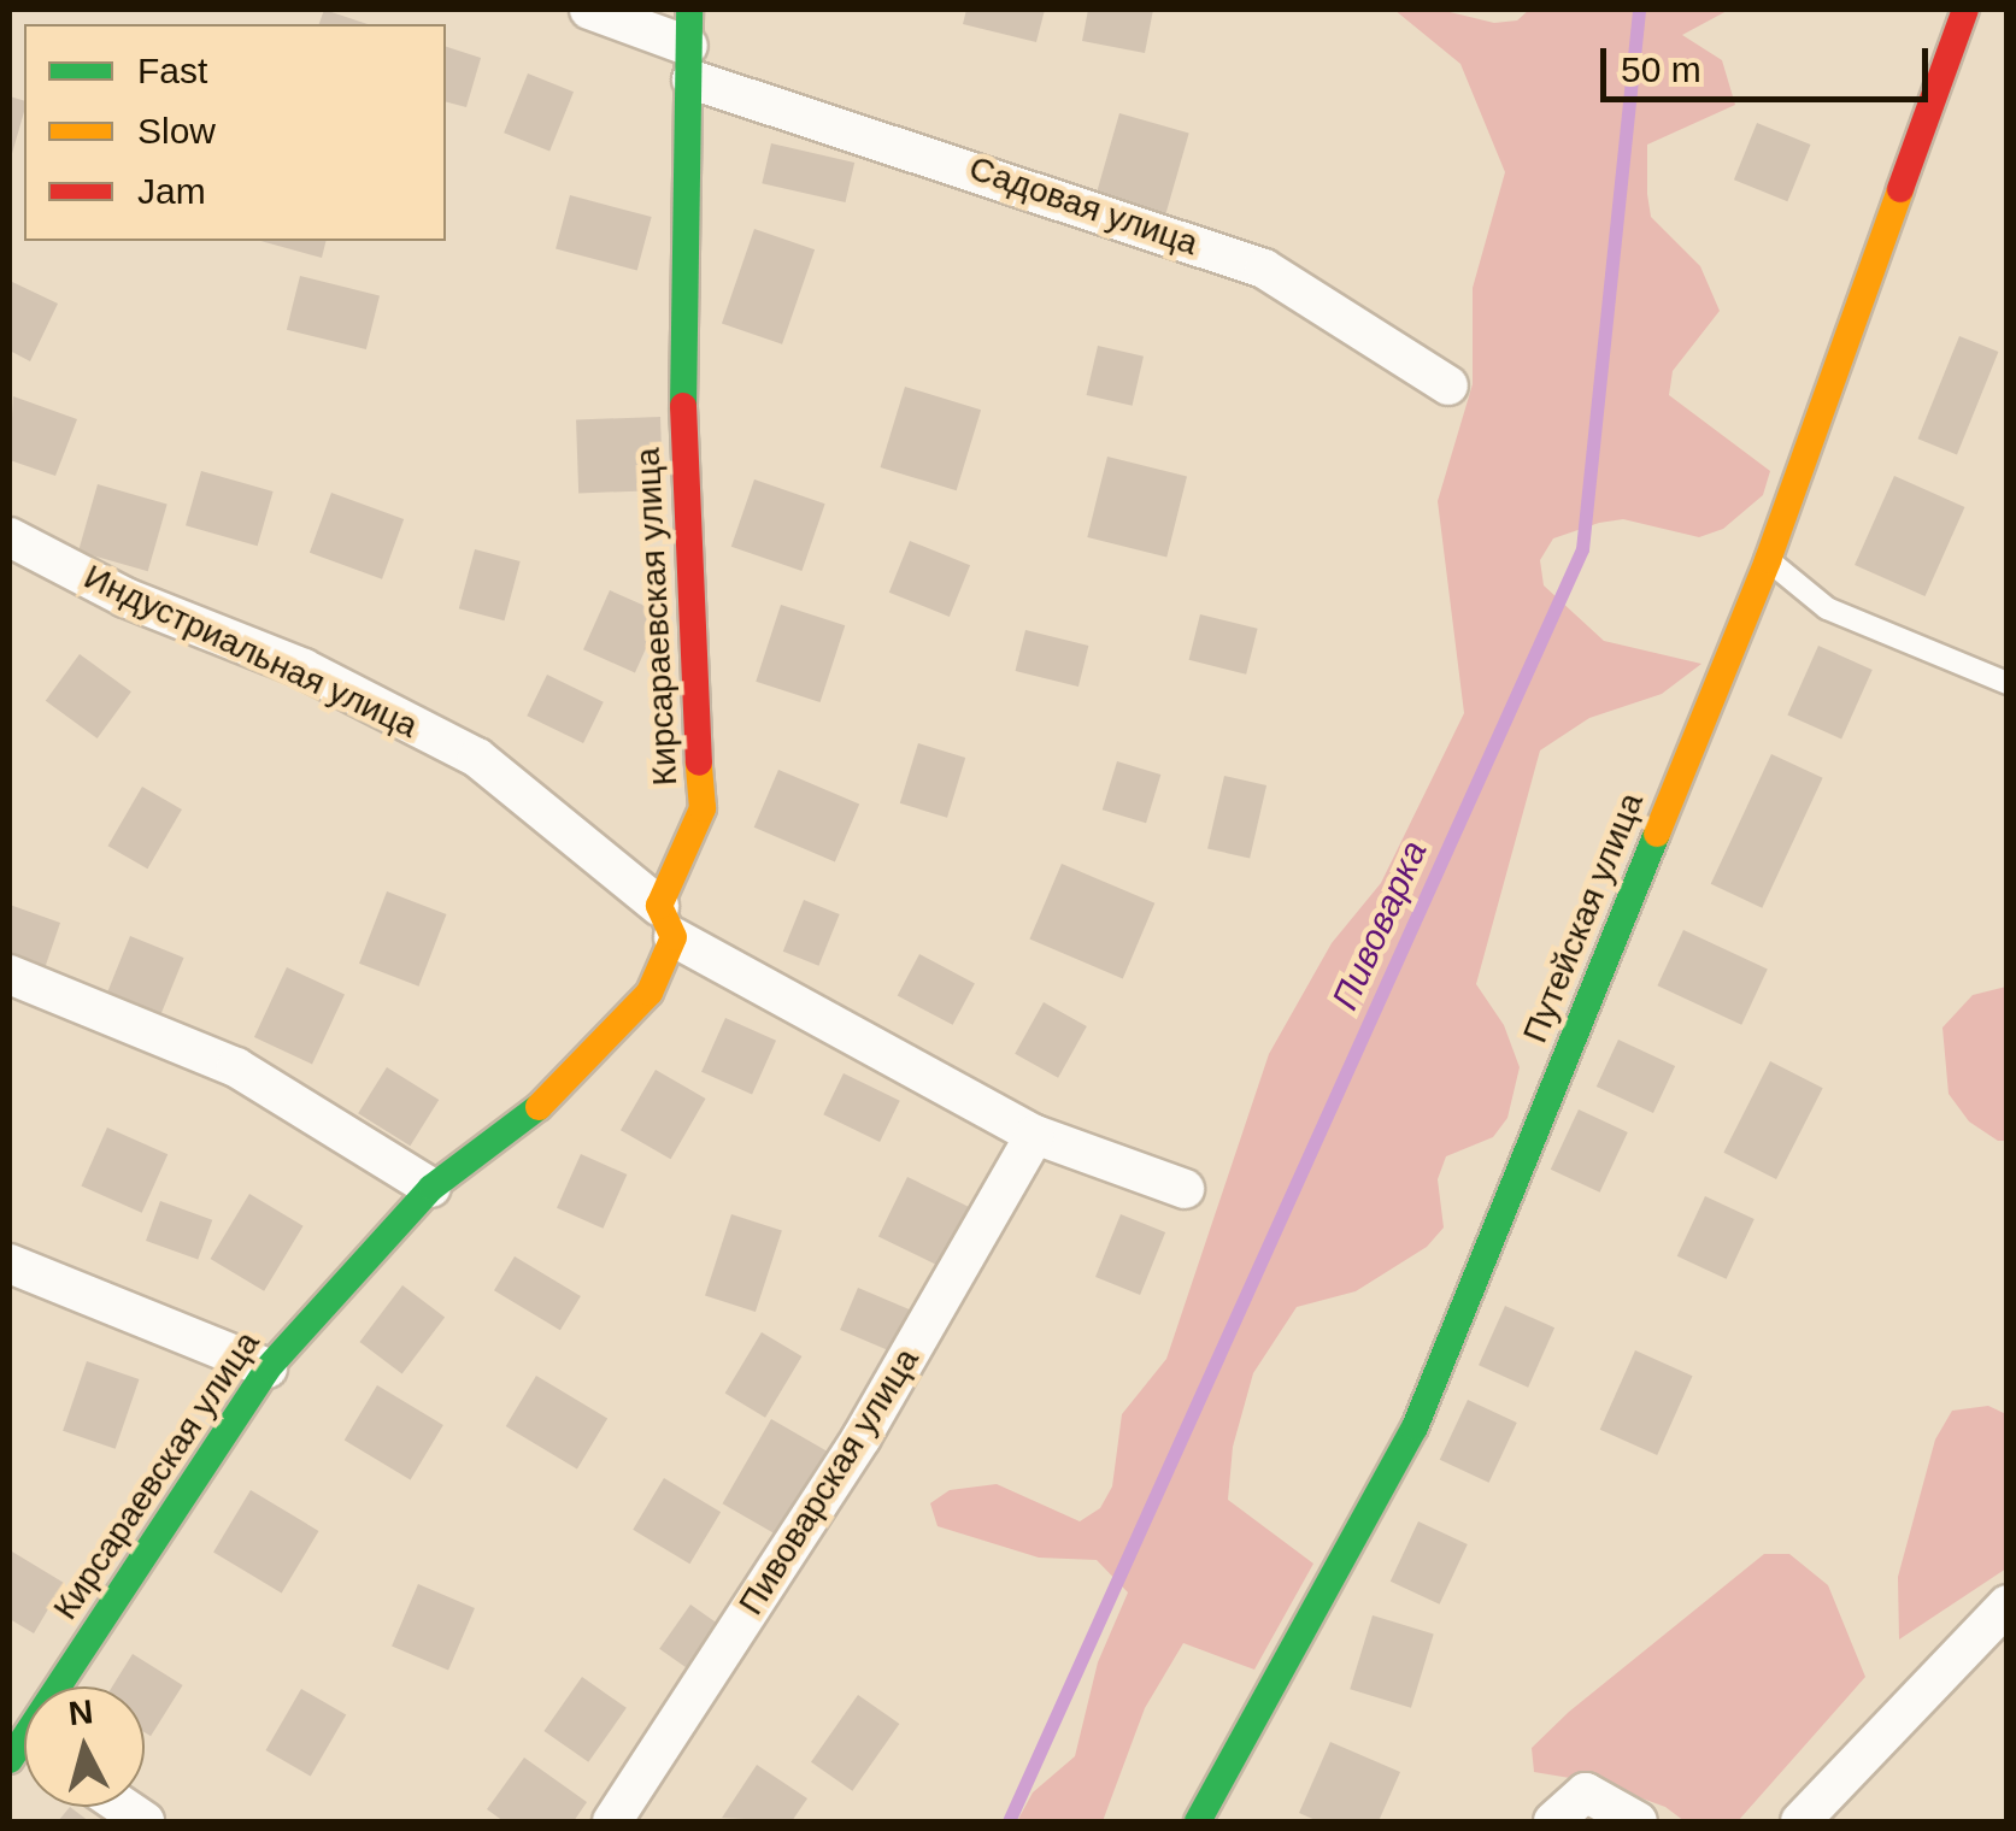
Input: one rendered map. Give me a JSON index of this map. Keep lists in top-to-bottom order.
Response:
{
  "streets": {
    "street": [
      "Садовая улица",
      "Кирсараевская улица",
      "Индустриальная улица",
      "Путейская улица",
      "Пивоварская улица"
    ]
  },
  "crossings": [
    ["Садовая улица", "Кирсараевская улица"],
    ["Кирсараевская улица", "Индустриальная улица"],
    ["Индустриальная улица", "Пивоварская улица"]
  ],
  "water": ["Пивоварка"],
  "legend": ["Fast", "Slow", "Jam"],
  "scale_bar": "50 m",
  "north": "top"
}
